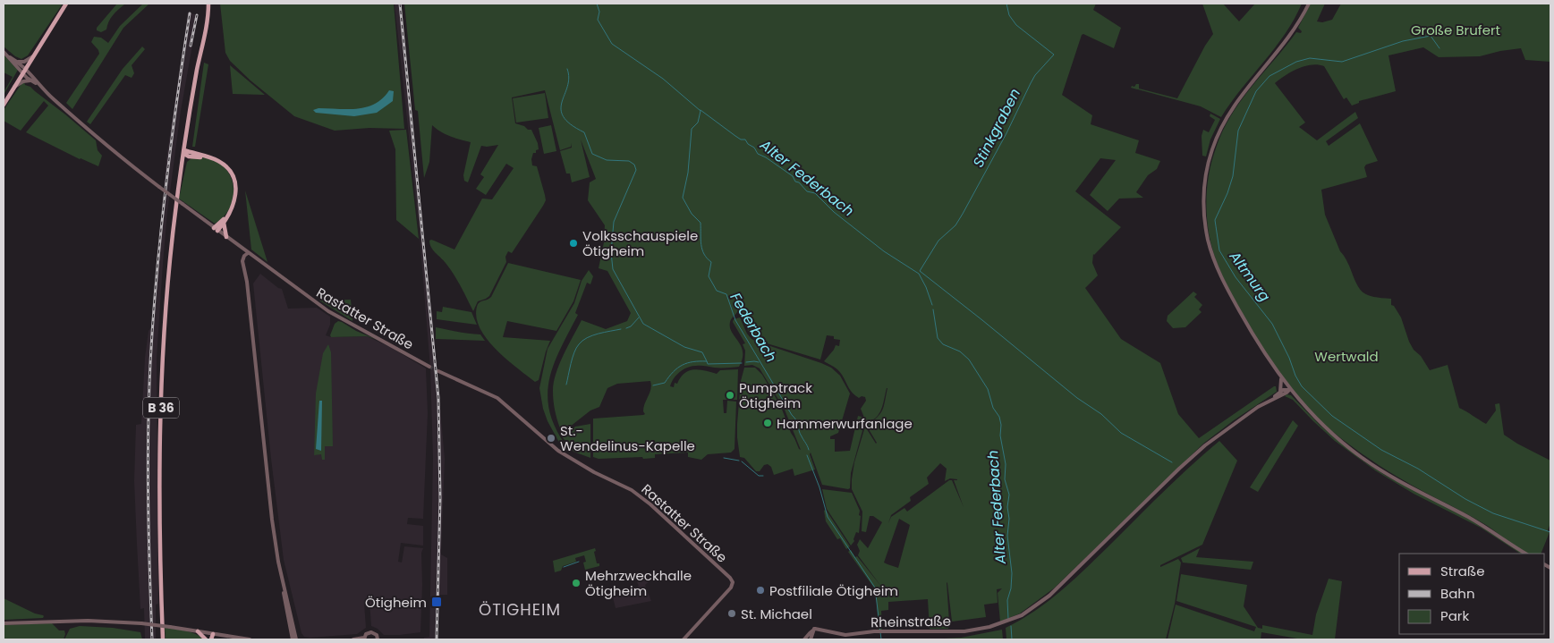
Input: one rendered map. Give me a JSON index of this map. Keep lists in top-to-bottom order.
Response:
{
  "streets": {
    "main road": ["B 36"],
    "street": ["Rastatter Straße", "Rheinstraße"]
  },
  "districts": ["ÖTIGHEIM"],
  "water": [
    "Stinkgraben",
    "Alter Federbach",
    "Altmurg",
    "Federbach"
  ],
  "parks": ["Große Brufert", "Wertwald"],
  "places": {
    "other": [
      "Volksschauspiele Ötigheim",
      "Pumptrack Ötigheim",
      "Hammerwurfanlage",
      "St.- Wendelinus-Kapelle",
      "Mehrzweckhalle Ötigheim",
      "Postfiliale Ötigheim",
      "St. Michael"
    ],
    "transit": ["Ötigheim"]
  },
  "legend": ["Straße", "Bahn", "Park"]
}
